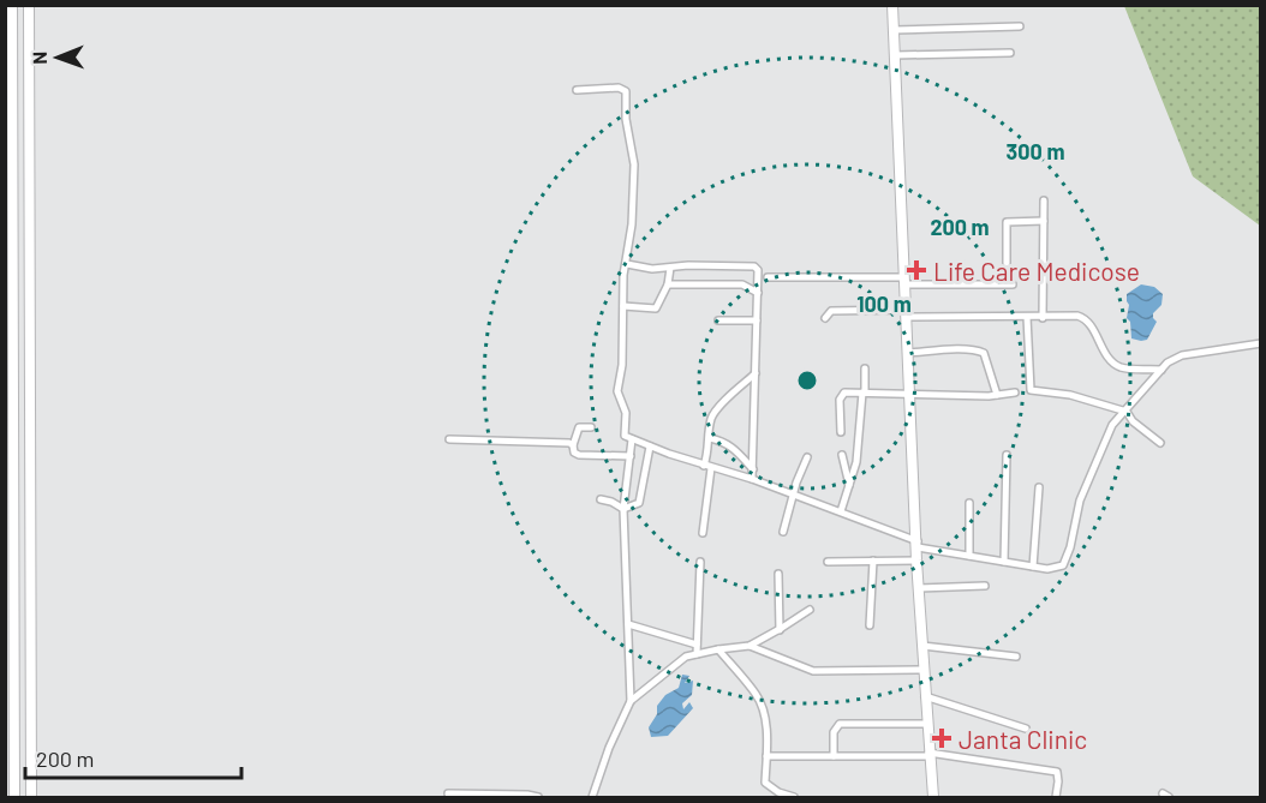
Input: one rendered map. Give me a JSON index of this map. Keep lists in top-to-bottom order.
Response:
{
  "places": {
    "health": ["Life Care Medicose", "Janta Clinic"]
  },
  "scale_bar": "200 m",
  "north": "left",
  "rings": ["300 m", "200 m", "100 m"]
}
